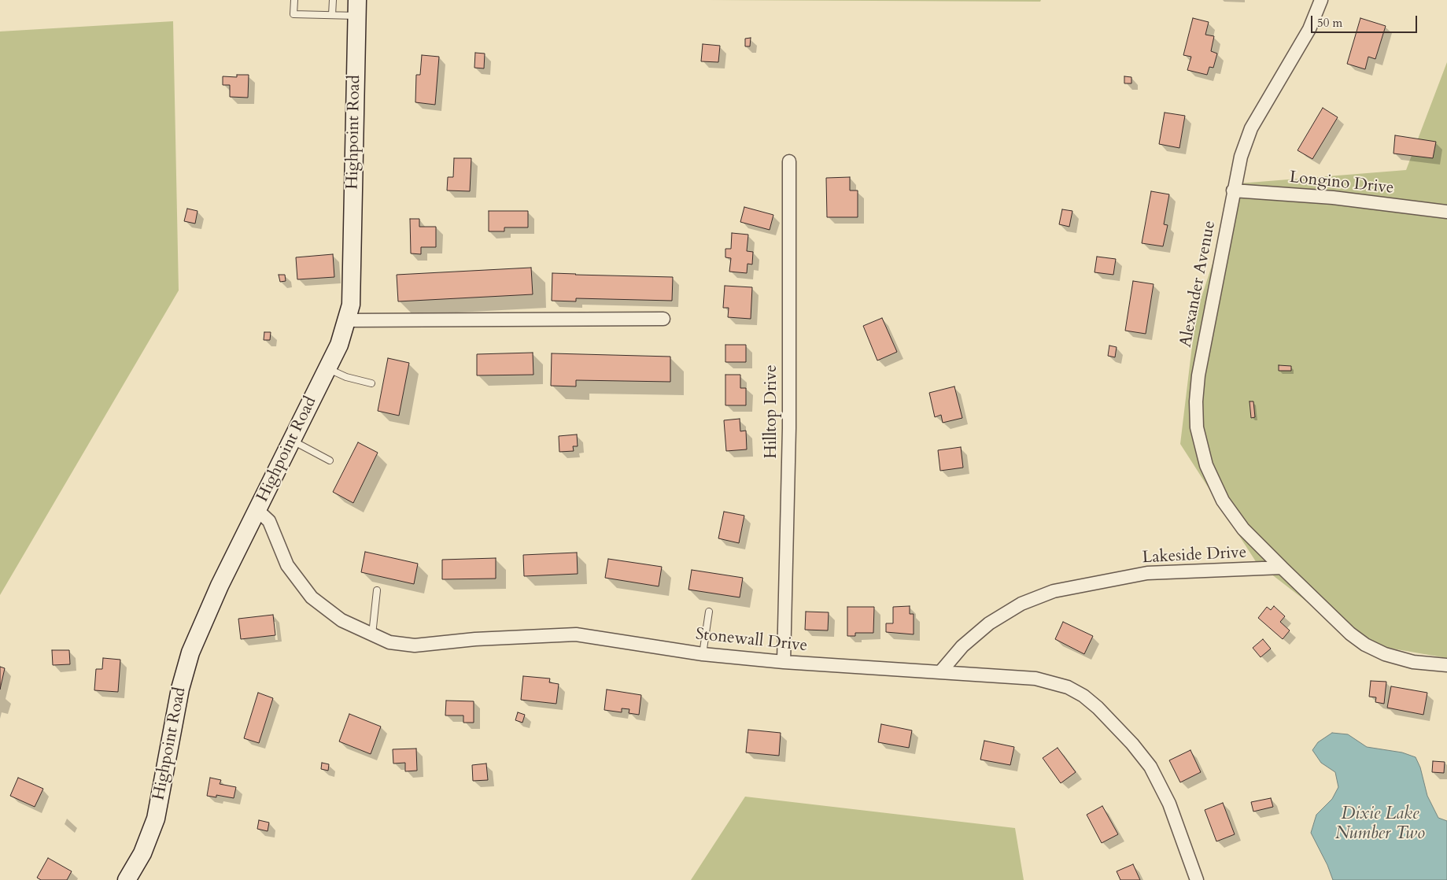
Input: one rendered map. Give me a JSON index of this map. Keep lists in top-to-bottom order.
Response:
{
  "streets": {
    "street": [
      "Highpoint Road",
      "Longino Drive",
      "Alexander Avenue",
      "Hilltop Drive",
      "Lakeside Drive",
      "Stonewall Drive"
    ]
  },
  "crossings": [
    ["Highpoint Road", "Stonewall Drive"],
    ["Longino Drive", "Alexander Avenue"],
    ["Alexander Avenue", "Lakeside Drive"],
    ["Hilltop Drive", "Stonewall Drive"],
    ["Lakeside Drive", "Stonewall Drive"]
  ],
  "water": ["Dixie Lake Number Two"],
  "scale_bar": "50 m"
}
